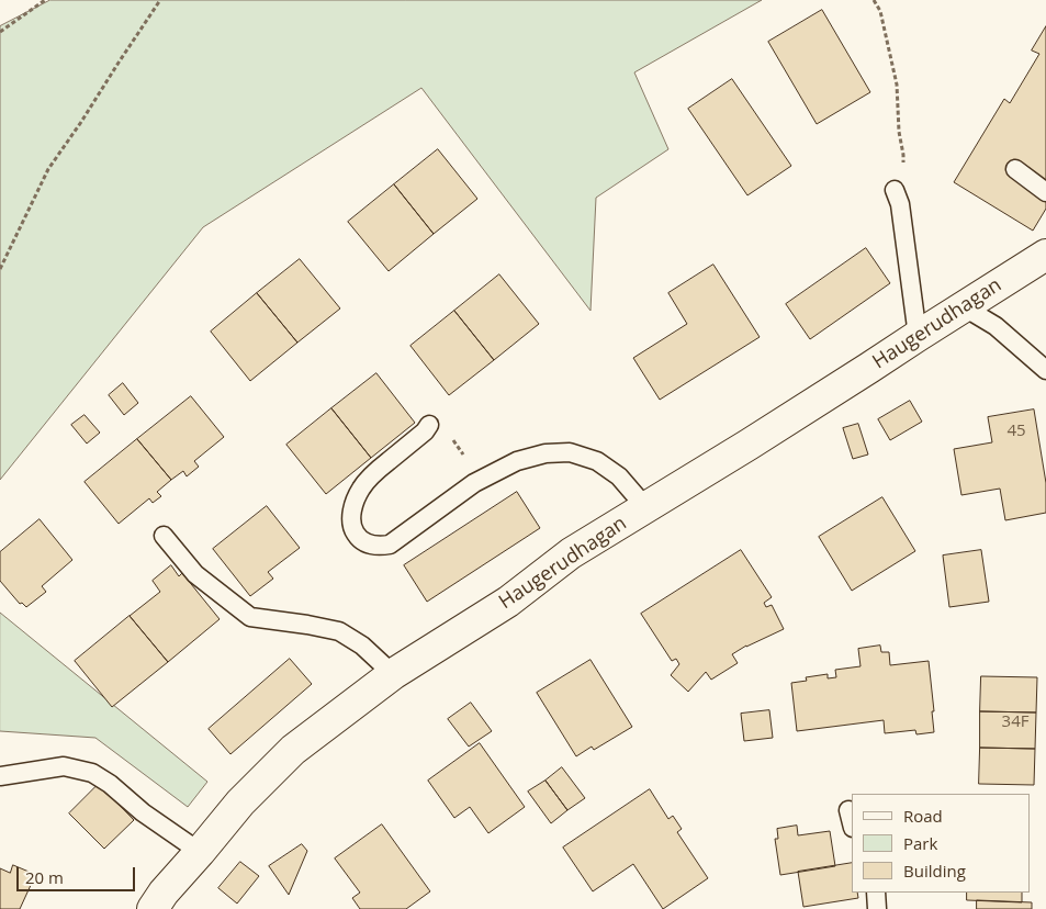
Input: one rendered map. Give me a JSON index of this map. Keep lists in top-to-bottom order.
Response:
{
  "streets": {
    "street": ["Haugerudhagan"]
  },
  "house_numbers": ["45", "34F"],
  "legend": ["Road", "Park", "Building"],
  "scale_bar": "20 m"
}
